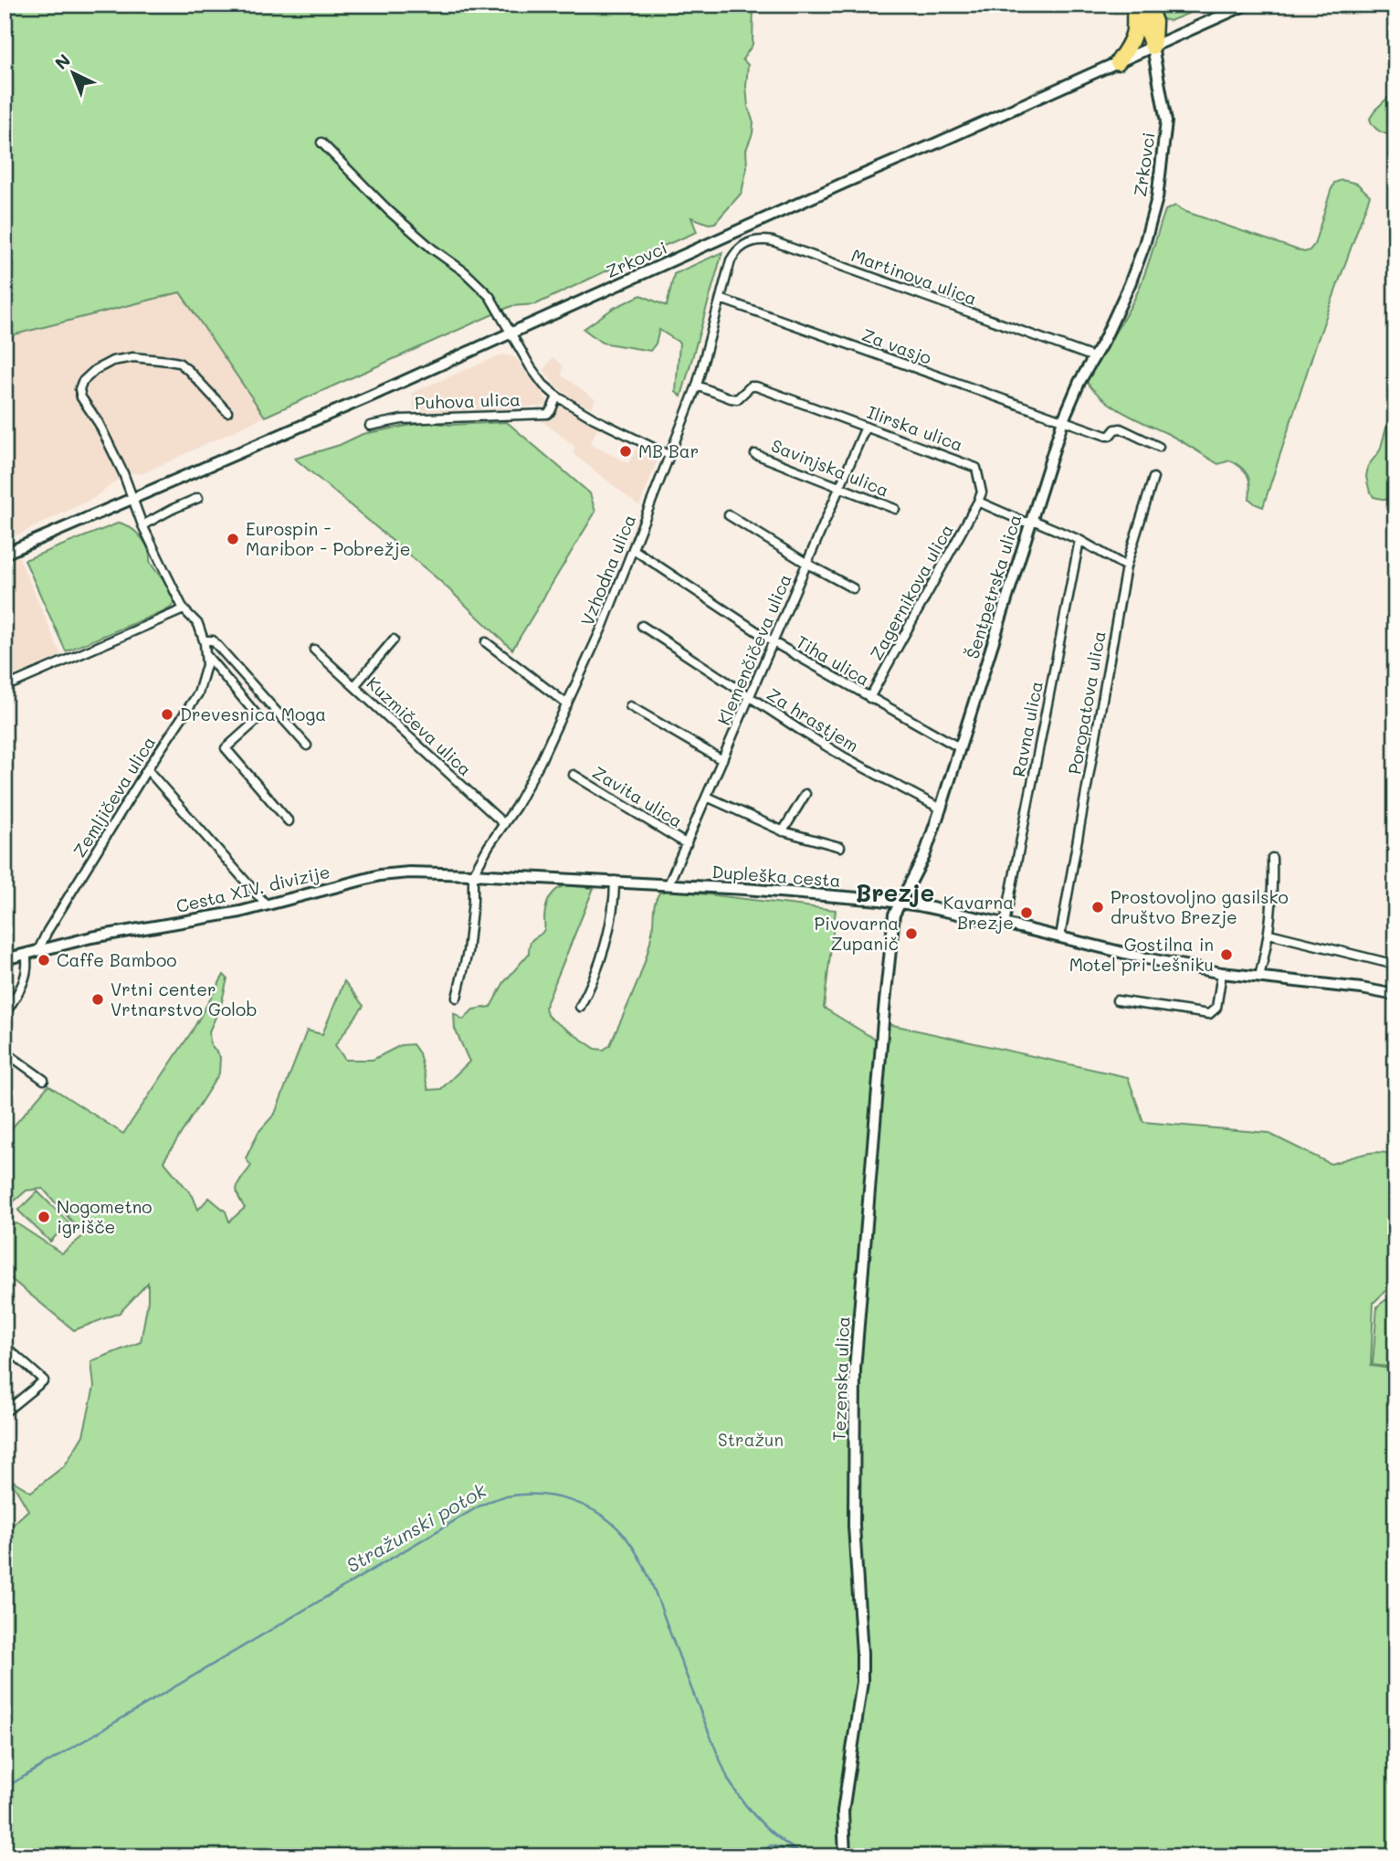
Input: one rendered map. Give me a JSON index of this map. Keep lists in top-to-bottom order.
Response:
{
  "streets": {
    "street": [
      "Zrkovci",
      "Martinova ulica",
      "Za vasjo",
      "Puhova ulica",
      "Ilirska ulica",
      "Savinjska ulica",
      "Vzhodna ulica",
      "Šentpetrska ulica",
      "Zagernikova ulica",
      "Klemenčičeva ulica",
      "Tiha ulica",
      "Poropatova ulica",
      "Za hrastjem",
      "Kuzmičeva ulica",
      "Ravna ulica",
      "Zemljičeva ulica",
      "Zavita ulica",
      "Dupleška cesta",
      "Cesta XIV. divizije",
      "Tezenska ulica"
    ]
  },
  "crossings": [
    ["Zrkovci", "Šentpetrska ulica"],
    ["Zrkovci", "Zemljičeva ulica"],
    ["Martinova ulica", "Vzhodna ulica"],
    ["Martinova ulica", "Šentpetrska ulica"],
    ["Za vasjo", "Vzhodna ulica"],
    ["Za vasjo", "Šentpetrska ulica"],
    ["Ilirska ulica", "Vzhodna ulica"],
    ["Ilirska ulica", "Zagernikova ulica"],
    ["Ilirska ulica", "Klemenčičeva ulica"],
    ["Savinjska ulica", "Klemenčičeva ulica"],
    ["Vzhodna ulica", "Tiha ulica"],
    ["Vzhodna ulica", "Kuzmičeva ulica"],
    ["Vzhodna ulica", "Dupleška cesta"],
    ["Vzhodna ulica", "Cesta XIV. divizije"],
    ["Šentpetrska ulica", "Tiha ulica"],
    ["Šentpetrska ulica", "Za hrastjem"],
    ["Šentpetrska ulica", "Dupleška cesta"],
    ["Šentpetrska ulica", "Tezenska ulica"],
    ["Zagernikova ulica", "Tiha ulica"],
    ["Klemenčičeva ulica", "Tiha ulica"],
    ["Klemenčičeva ulica", "Za hrastjem"],
    ["Klemenčičeva ulica", "Zavita ulica"],
    ["Klemenčičeva ulica", "Dupleška cesta"],
    ["Poropatova ulica", "Dupleška cesta"],
    ["Ravna ulica", "Dupleška cesta"],
    ["Zemljičeva ulica", "Cesta XIV. divizije"],
    ["Dupleška cesta", "Cesta XIV. divizije"],
    ["Dupleška cesta", "Tezenska ulica"]
  ],
  "districts": ["Brezje"],
  "water": ["Stražunski potok"],
  "parks": ["Stražun"],
  "places": [
    "MB Bar",
    "Eurospin - Maribor - Pobrežje",
    "Drevesnica Moga",
    "Prostovoljno gasilsko društvo Brezje",
    "Kavarna Brezje",
    "Pivovarna Zupanič",
    "Gostilna in Motel pri Lešniku",
    "Caffe Bamboo",
    "Vrtni center Vrtnarstvo Golob",
    "Nogometno igrišče"
  ],
  "north": "top left"
}
